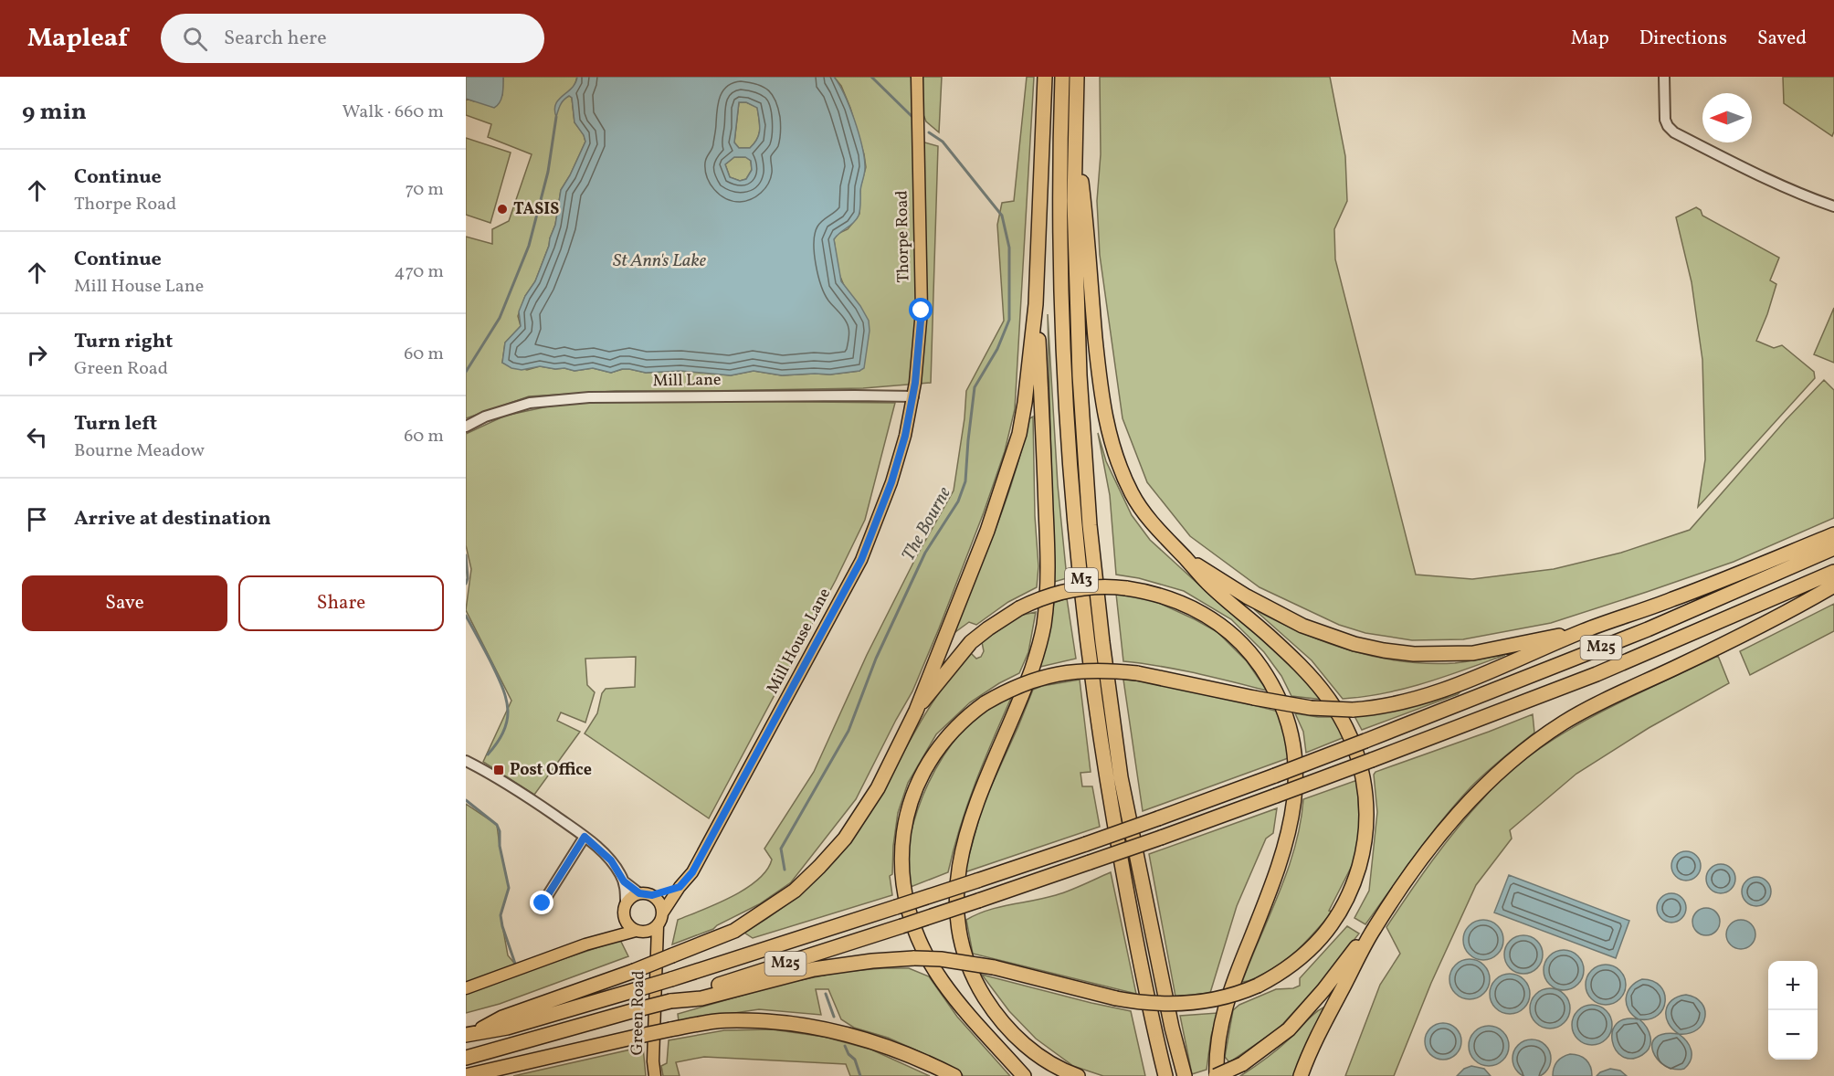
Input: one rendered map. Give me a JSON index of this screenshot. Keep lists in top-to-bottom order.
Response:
{
  "streets": {
    "highway": ["M3", "M25"],
    "main road": ["Thorpe Road", "Mill House Lane", "Green Road"],
    "street": ["Mill Lane"]
  },
  "crossings": [
    ["Thorpe Road", "Mill Lane"],
    ["Thorpe Road", "Mill House Lane"],
    ["Mill Lane", "Mill House Lane"],
    ["Mill House Lane", "Green Road"]
  ],
  "water": ["St Ann's Lake", "The Bourne"],
  "places": {
    "other": ["TASIS"],
    "transit": ["Post Office"]
  },
  "north": "left",
  "page": {
    "header": "Mapleaf",
    "search": "Search here",
    "nav": ["Map", "Directions", "Saved"],
    "heading": ["9 min", "Walk · 660 m"],
    "list": [
      ["Continue", "Thorpe Road", "70 m"],
      ["Continue", "Mill House Lane", "470 m"],
      ["Turn right", "Green Road", "60 m"],
      ["Turn left", "Bourne Meadow", "60 m"],
      "Arrive at destination"
    ],
    "buttons": ["Save", "Share"],
    "map_buttons": ["+", "−"]
  }
}
